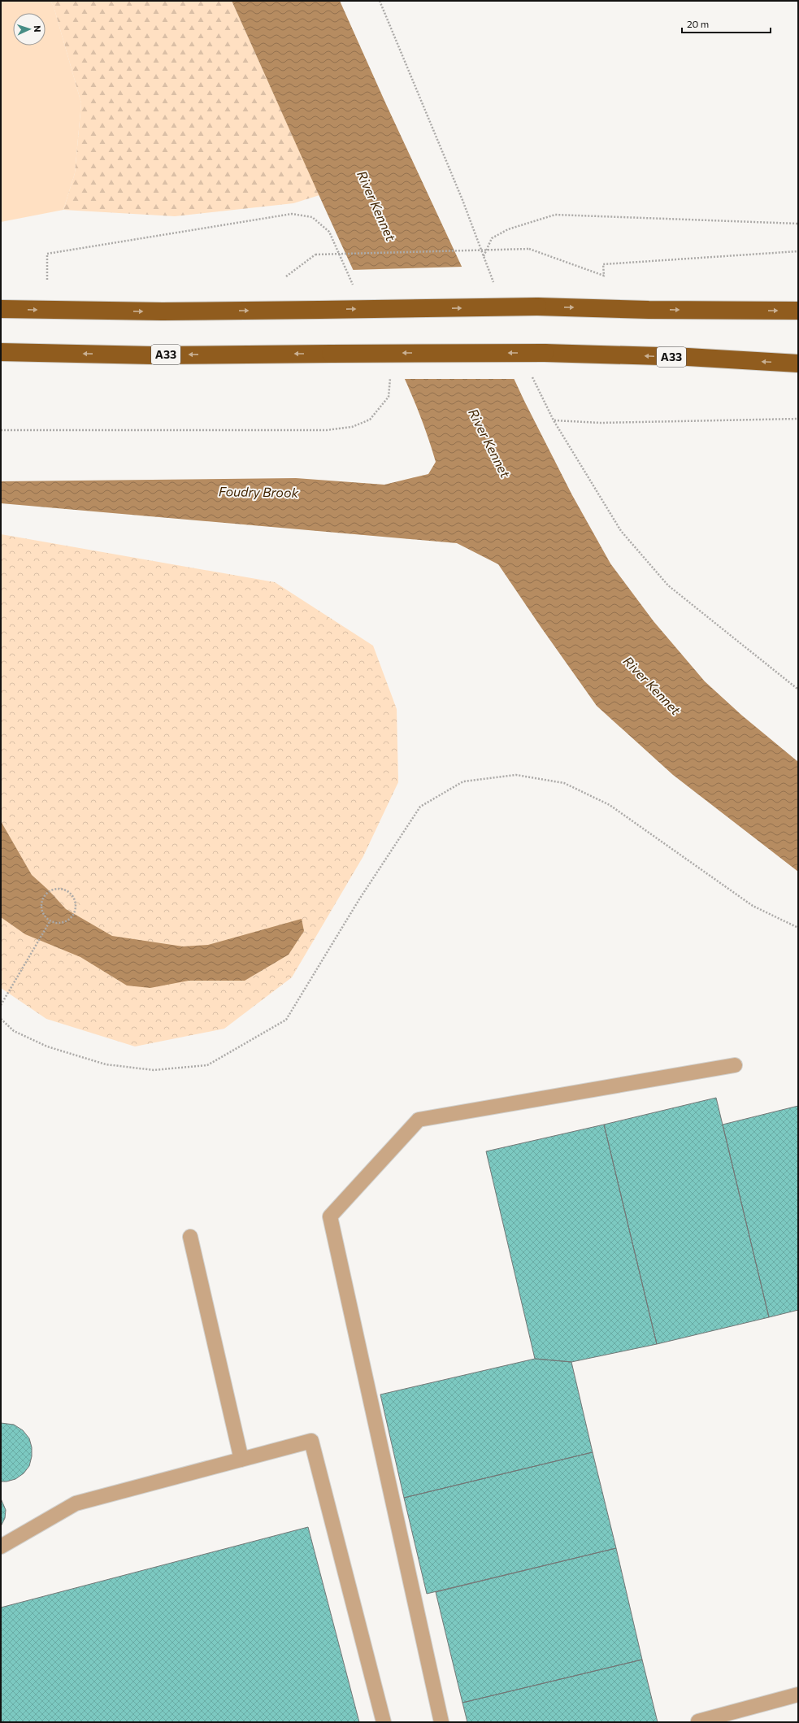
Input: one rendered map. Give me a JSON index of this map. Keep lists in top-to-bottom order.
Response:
{
  "streets": {
    "highway": ["A33"]
  },
  "water": ["River Kennet", "Foudry Brook"],
  "scale_bar": "20 m",
  "north": "right"
}
